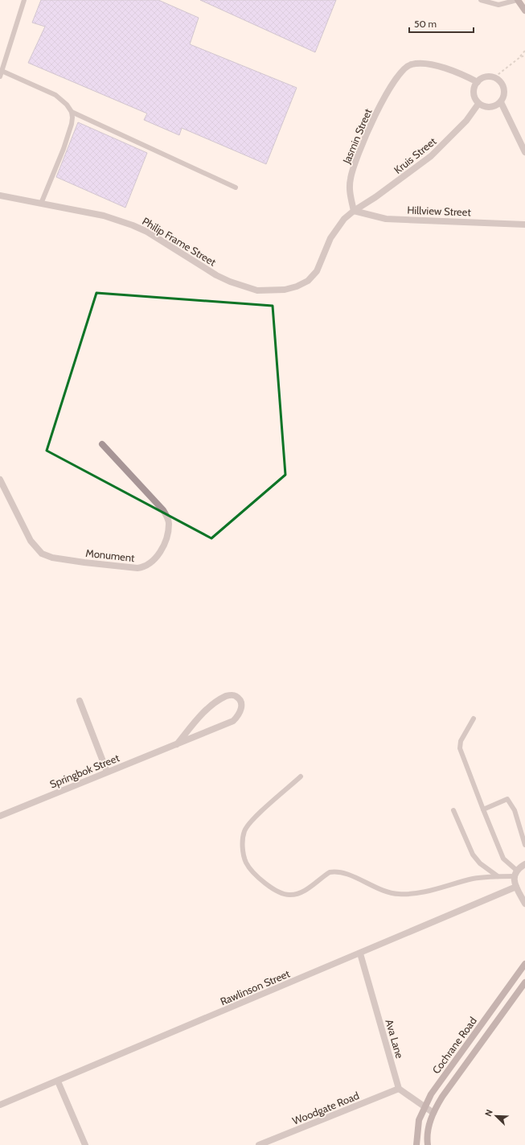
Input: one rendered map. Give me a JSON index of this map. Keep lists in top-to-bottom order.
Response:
{
  "streets": {
    "street": [
      "Jasmin Street",
      "Kruis Street",
      "Hillview Street",
      "Philip Frame Street",
      "Monument",
      "Springbok Street",
      "Rawlinson Street",
      "Ava Lane",
      "Cochrane Road",
      "Woodgate Road"
    ]
  },
  "crossings": [
    ["Jasmin Street", "Kruis Street"],
    ["Jasmin Street", "Hillview Street"],
    ["Jasmin Street", "Philip Frame Street"],
    ["Kruis Street", "Hillview Street"],
    ["Kruis Street", "Philip Frame Street"],
    ["Hillview Street", "Philip Frame Street"],
    ["Rawlinson Street", "Ava Lane"],
    ["Ava Lane", "Woodgate Road"]
  ],
  "scale_bar": "50 m",
  "north": "top left"
}
